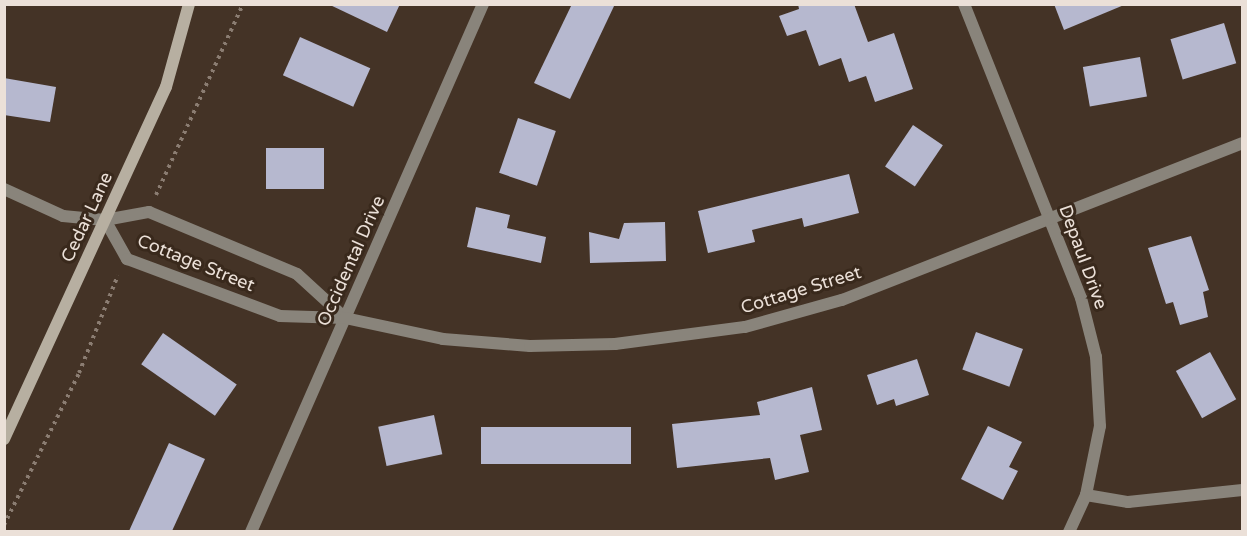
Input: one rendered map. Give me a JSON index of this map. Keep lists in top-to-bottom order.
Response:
{
  "streets": {
    "main road": ["Cedar Lane"],
    "street": ["Depaul Drive", "Occidental Drive", "Cottage Street"]
  },
  "crossings": [
    ["Cedar Lane", "Cottage Street"],
    ["Depaul Drive", "Cottage Street"],
    ["Occidental Drive", "Cottage Street"]
  ]
}
